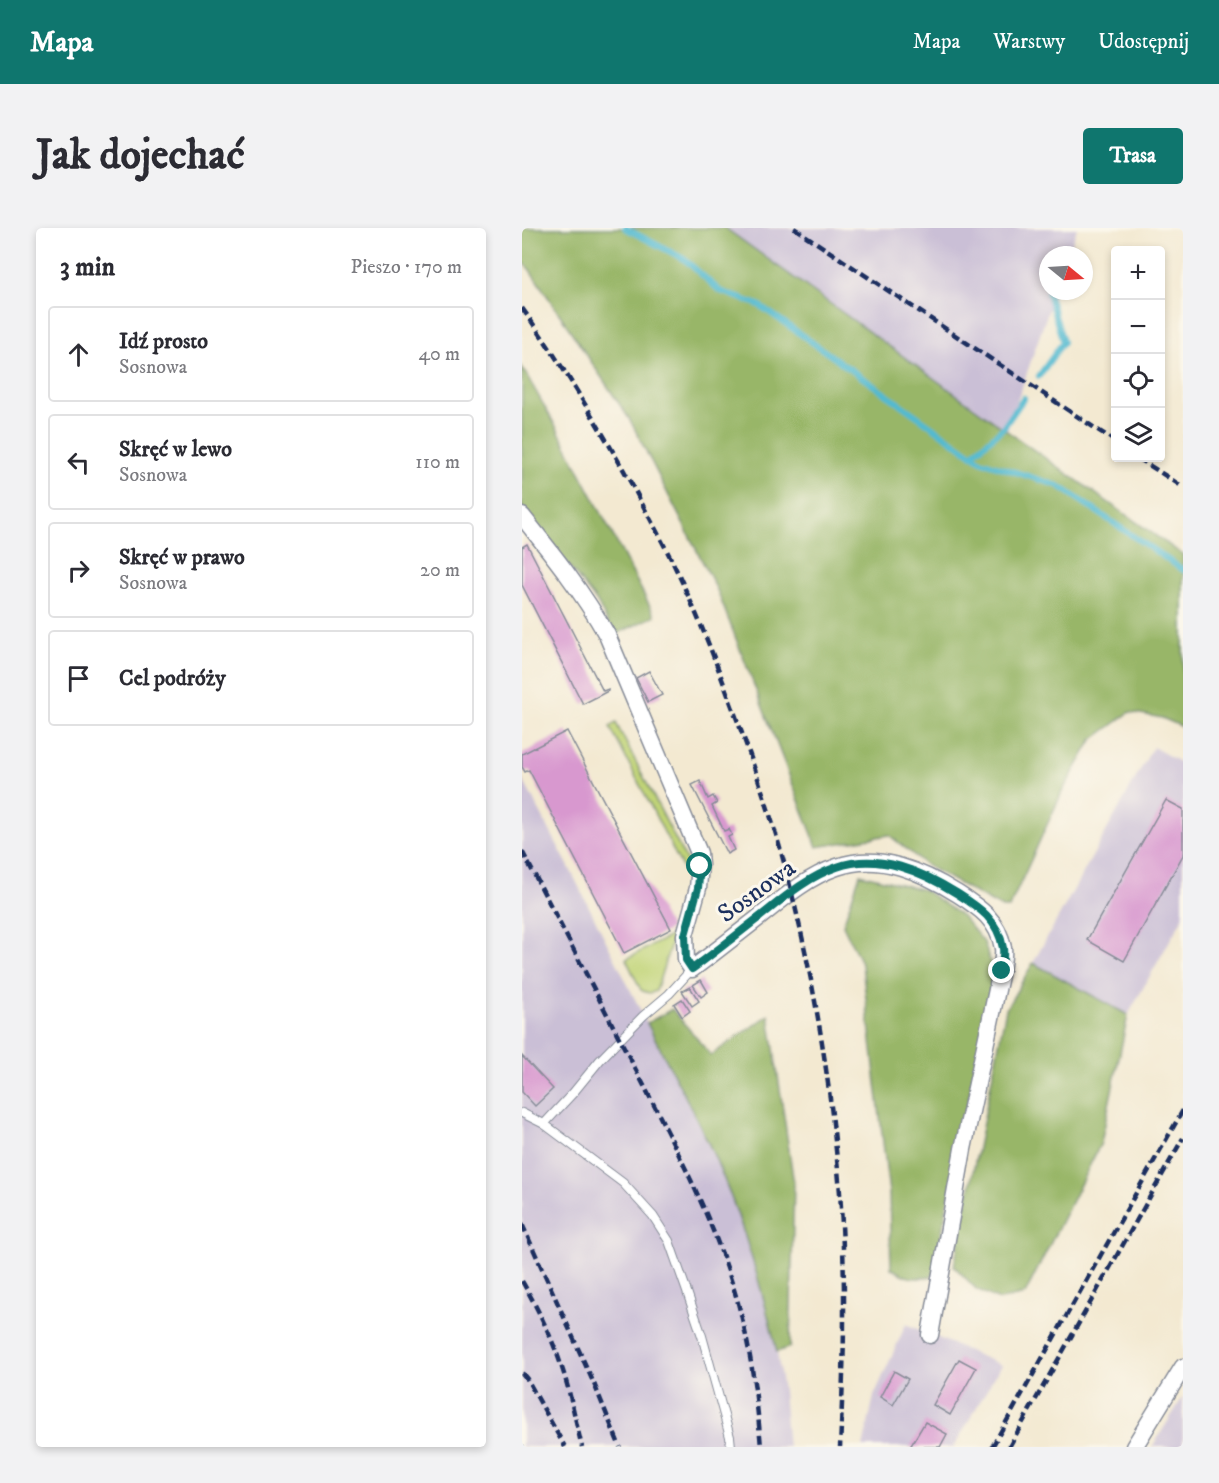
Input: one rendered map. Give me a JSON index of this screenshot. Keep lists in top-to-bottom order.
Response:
{
  "streets": {
    "street": ["Sosnowa"]
  },
  "north": "right",
  "page": {
    "header": "Mapa",
    "nav": ["Mapa", "Warstwy", "Udostępnij"],
    "buttons": "Trasa",
    "title": "Jak dojechać",
    "heading": ["3 min", "Pieszo · 170 m"],
    "map_buttons": ["+", "−"],
    "list": [
      ["Idź prosto", "Sosnowa", "40 m"],
      ["Skręć w lewo", "Sosnowa", "110 m"],
      ["Skręć w prawo", "Sosnowa", "20 m"],
      "Cel podróży"
    ]
  }
}
